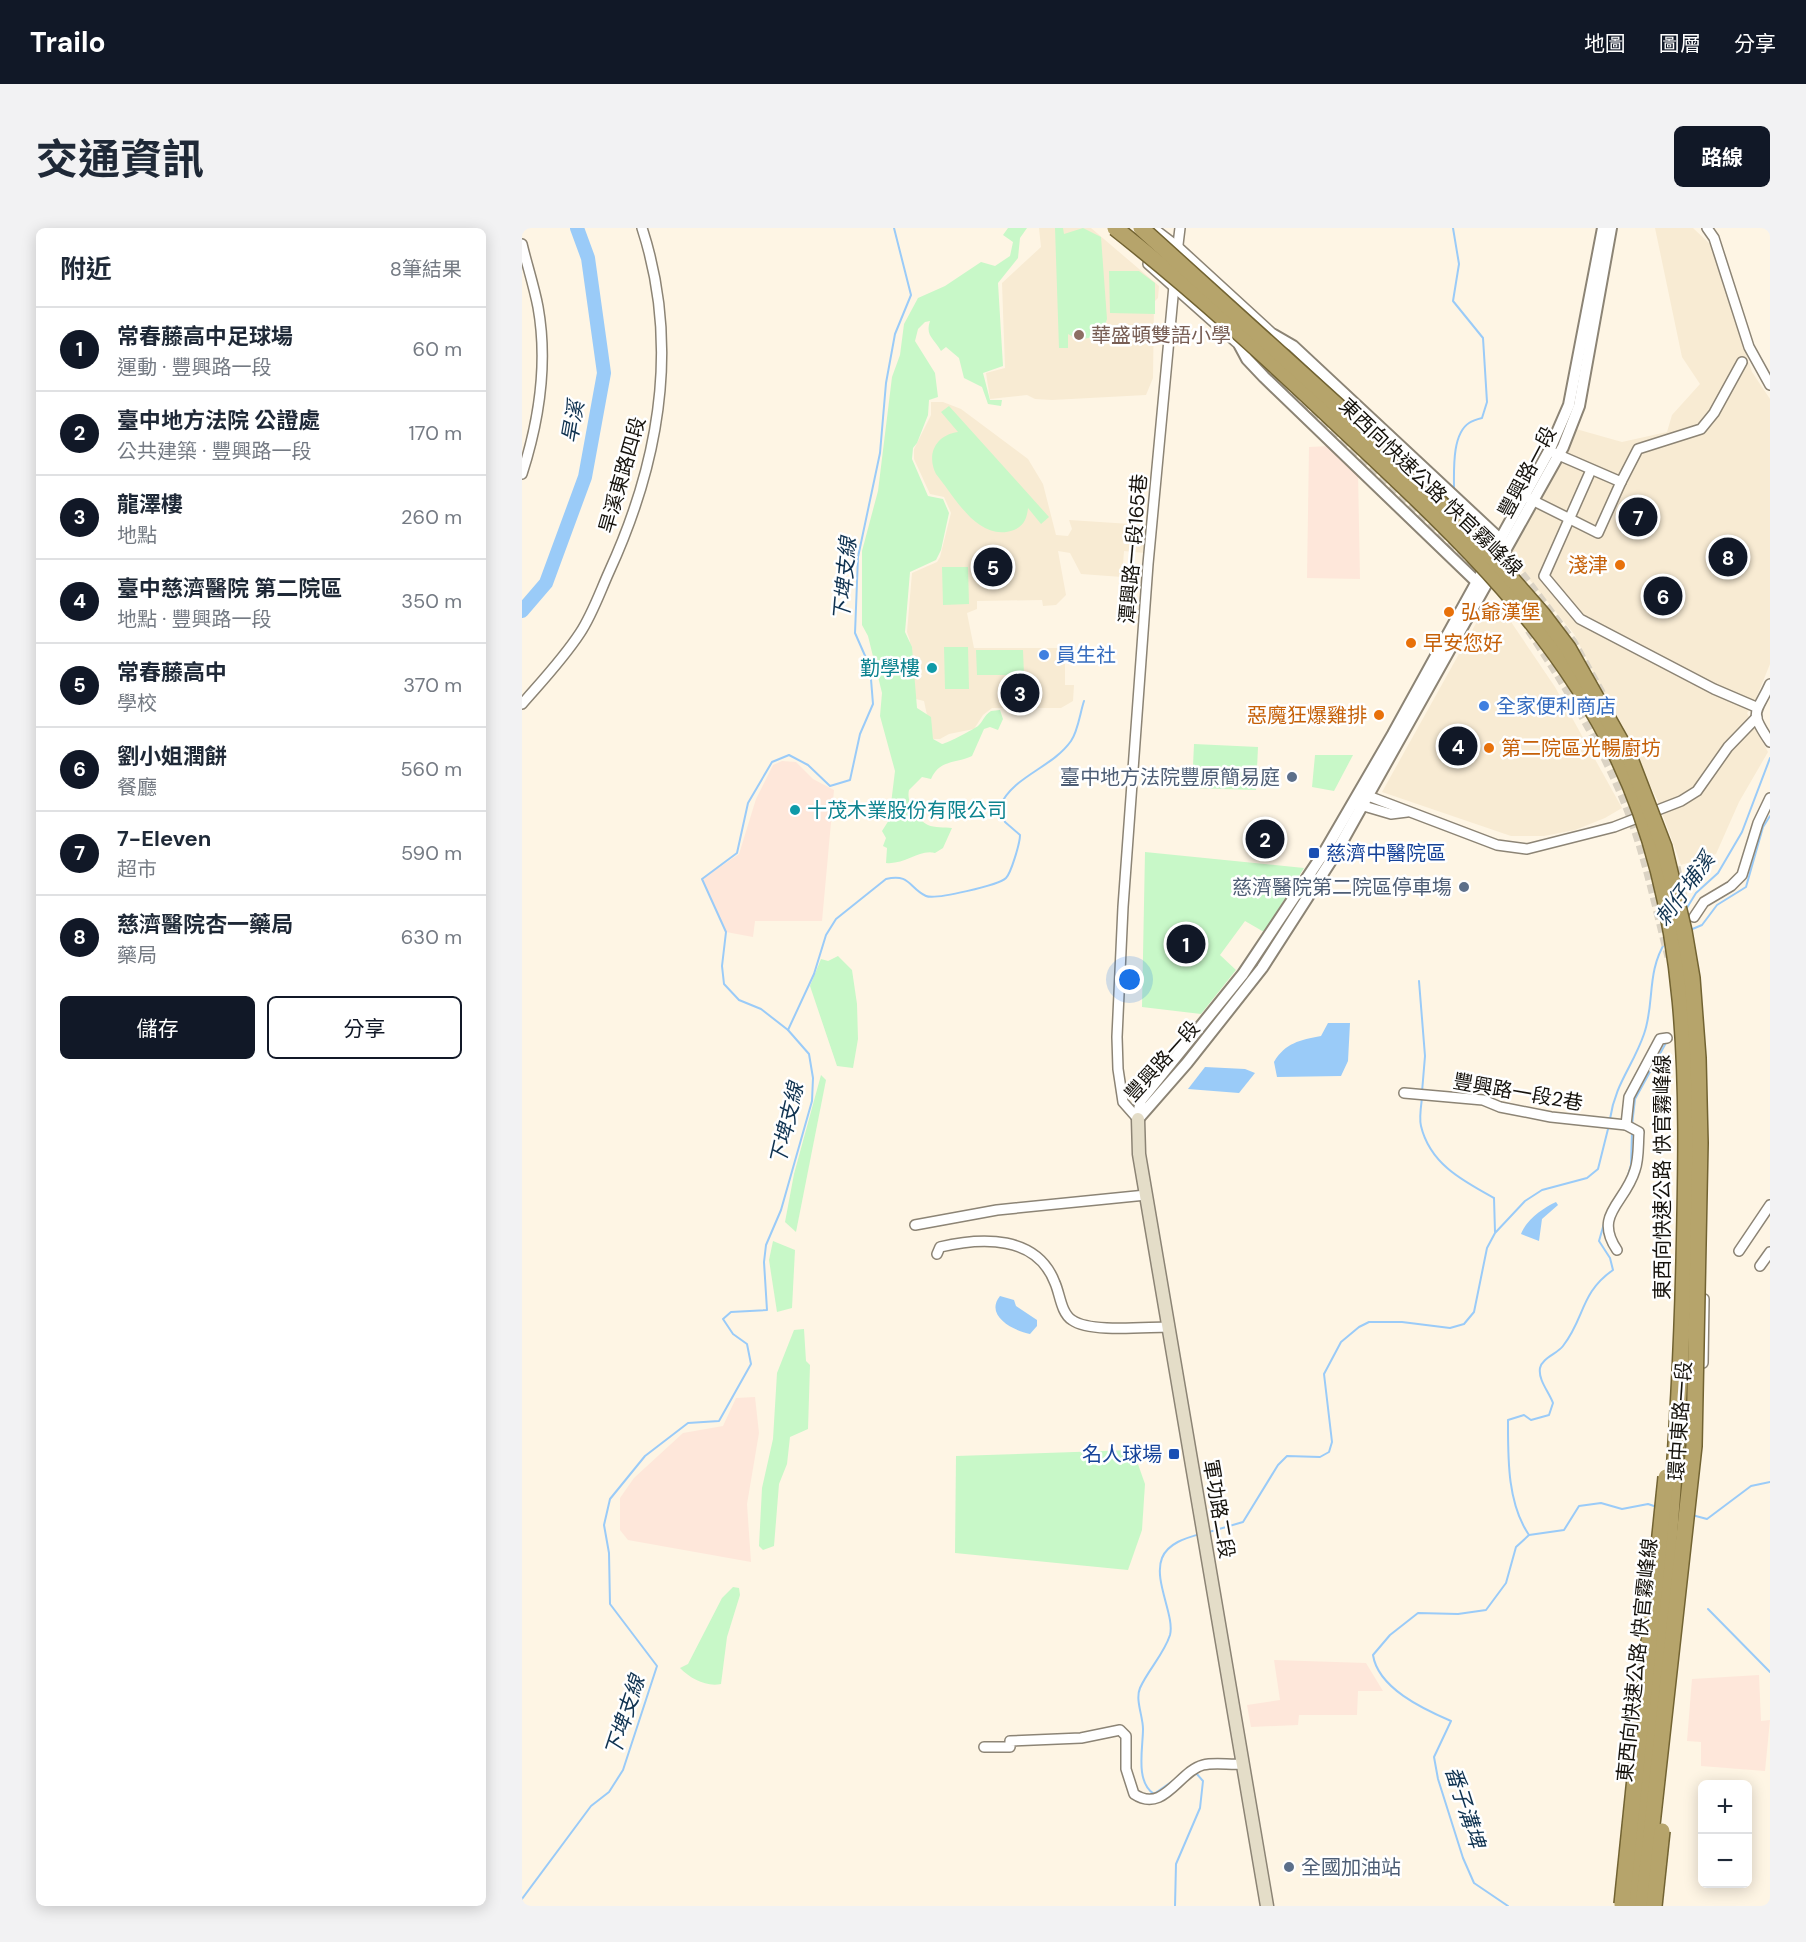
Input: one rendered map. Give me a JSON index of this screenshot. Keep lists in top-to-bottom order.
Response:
{
  "streets": {
    "highway": ["東西向快速公路 快官霧峰線"],
    "main road": ["軍功路二段"],
    "street": [
      "豐興路一段",
      "旱溪東路四段",
      "潭興路一段165巷",
      "豐興路一段2巷",
      "環中東路一段"
    ]
  },
  "crossings": [
    ["豐興路一段", "潭興路一段165巷"],
    ["豐興路一段", "軍功路二段"],
    ["東西向快速公路 快官霧峰線", "環中東路一段"],
    ["潭興路一段165巷", "軍功路二段"]
  ],
  "water": [
    "旱溪",
    "下埤支線",
    "刺仔埔溪",
    "番子溝埤"
  ],
  "places": {
    "other": [
      "華盛頓雙語小學",
      "淺津",
      "弘爺漢堡",
      "早安您好",
      "員生社",
      "勤學樓",
      "全家便利商店",
      "惡魔狂爆雞排",
      "第二院區光暢廚坊",
      "臺中地方法院豐原簡易庭",
      "十茂木業股份有限公司",
      "慈濟醫院第二院區停車塲",
      "全國加油站"
    ],
    "transit": ["慈濟中醫院區", "名人球場"]
  },
  "page": {
    "header": "Trailo",
    "nav": ["地圖", "圖層", "分享"],
    "title": "交通資訊",
    "buttons": [
      "路線",
      ["儲存", "分享"]
    ],
    "heading": ["附近", "8筆結果"],
    "list": [
      {
        "mark": "1",
        "name": "常春藤高中足球場",
        "note": "運動 · 豐興路一段",
        "value": "60 m"
      },
      {
        "mark": "2",
        "name": "臺中地方法院 公證處",
        "note": "公共建築 · 豐興路一段",
        "value": "170 m"
      },
      {
        "mark": "3",
        "name": "龍澤樓",
        "note": "地點",
        "value": "260 m"
      },
      {
        "mark": "4",
        "name": "臺中慈濟醫院 第二院區",
        "note": "地點 · 豐興路一段",
        "value": "350 m"
      },
      {
        "mark": "5",
        "name": "常春藤高中",
        "note": "學校",
        "value": "370 m"
      },
      {
        "mark": "6",
        "name": "劉小姐潤餅",
        "note": "餐廳",
        "value": "560 m"
      },
      {
        "mark": "7",
        "name": "7-Eleven",
        "note": "超市",
        "value": "590 m"
      },
      {
        "mark": "8",
        "name": "慈濟醫院杏一藥局",
        "note": "藥局",
        "value": "630 m"
      }
    ],
    "pins": [
      "7",
      "8",
      "5",
      "6",
      "3",
      "4",
      "2",
      "1"
    ],
    "map_buttons": ["+", "−"]
  }
}
